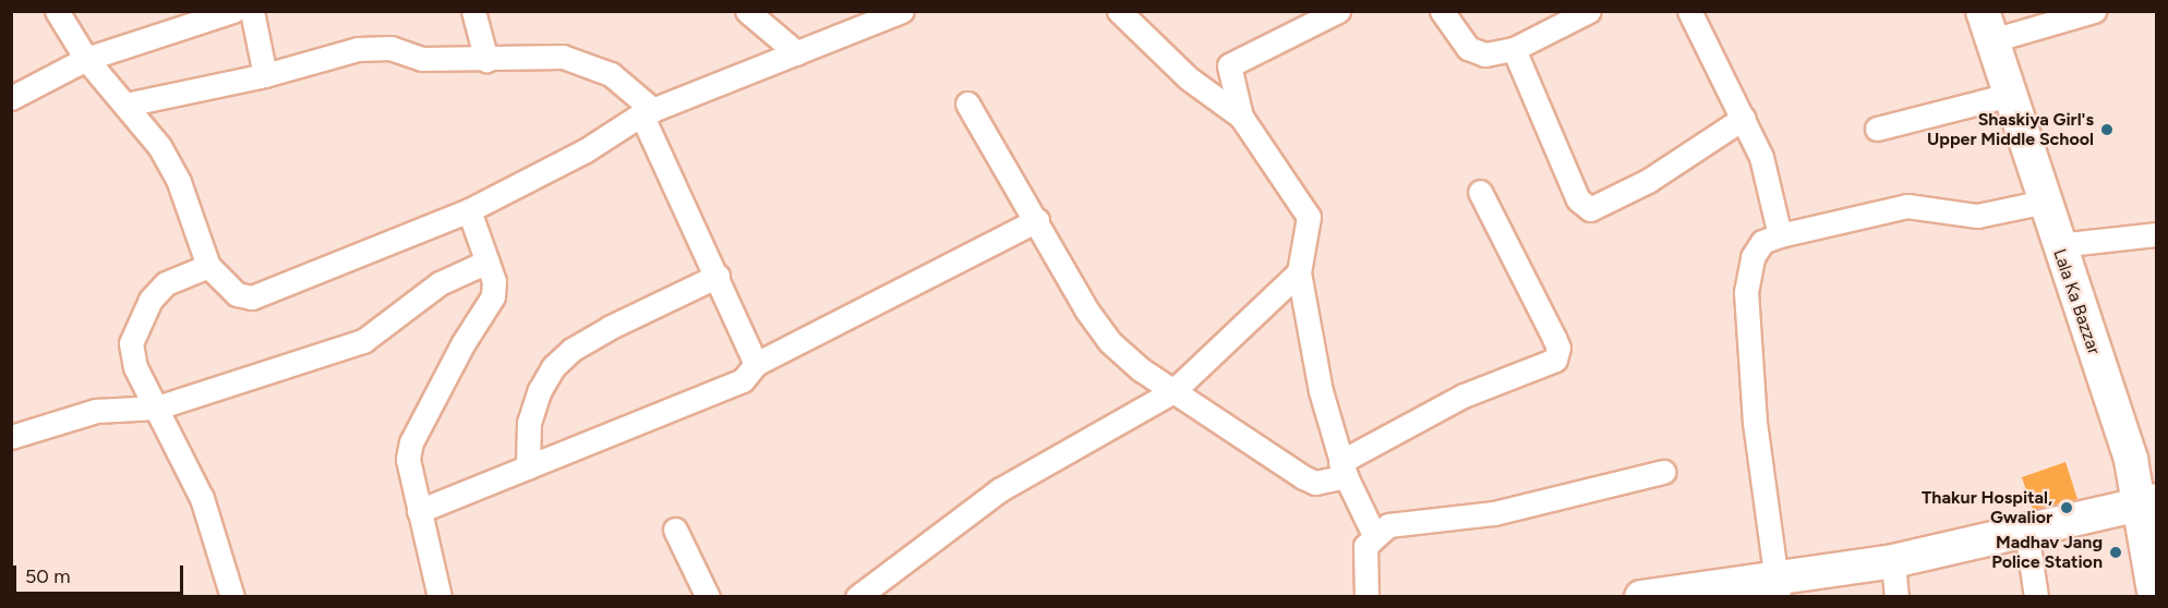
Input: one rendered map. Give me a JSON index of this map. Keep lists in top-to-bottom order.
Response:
{
  "streets": {
    "street": ["Lala Ka Bazzar"]
  },
  "places": ["Shaskiya Girl's Upper Middle School", "Thakur Hospital, Gwalior", "Madhav Jang Police Station"],
  "scale_bar": "50 m"
}
